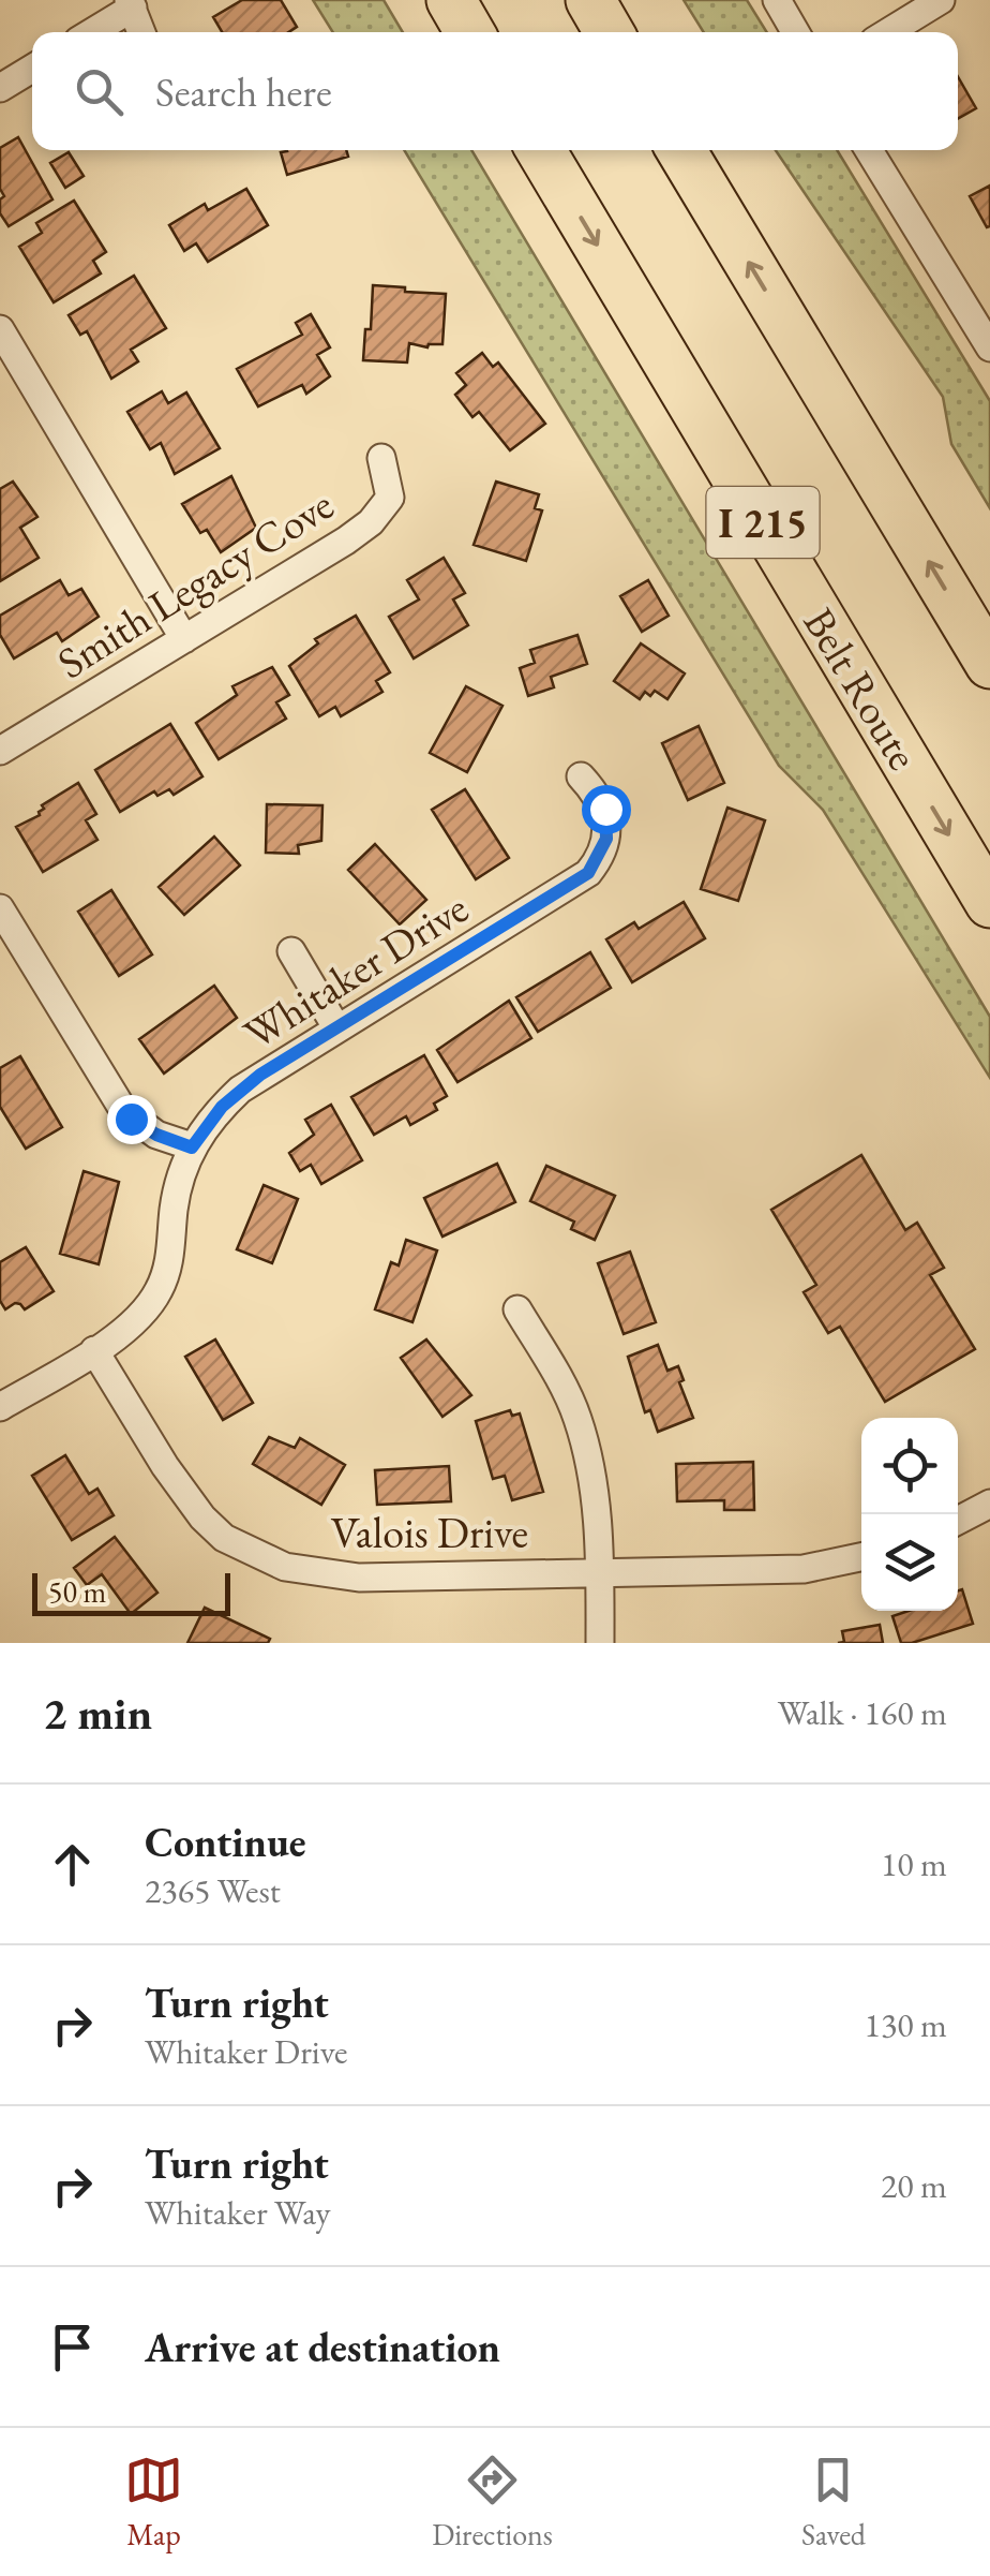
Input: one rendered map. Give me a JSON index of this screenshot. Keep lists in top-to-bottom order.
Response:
{
  "streets": {
    "highway": ["I 215", "Belt Route"],
    "street": ["Smith Legacy Cove", "Whitaker Drive", "Valois Drive"]
  },
  "crossings": [
    ["Whitaker Drive", "Valois Drive"]
  ],
  "scale_bar": "50 m",
  "page": {
    "search": "Search here",
    "scale": "50 m",
    "heading": ["2 min", "Walk · 160 m"],
    "list": [
      ["Continue", "2365 West", "10 m"],
      ["Turn right", "Whitaker Drive", "130 m"],
      ["Turn right", "Whitaker Way", "20 m"],
      "Arrive at destination"
    ],
    "nav": ["Map", "Directions", "Saved"]
  }
}
